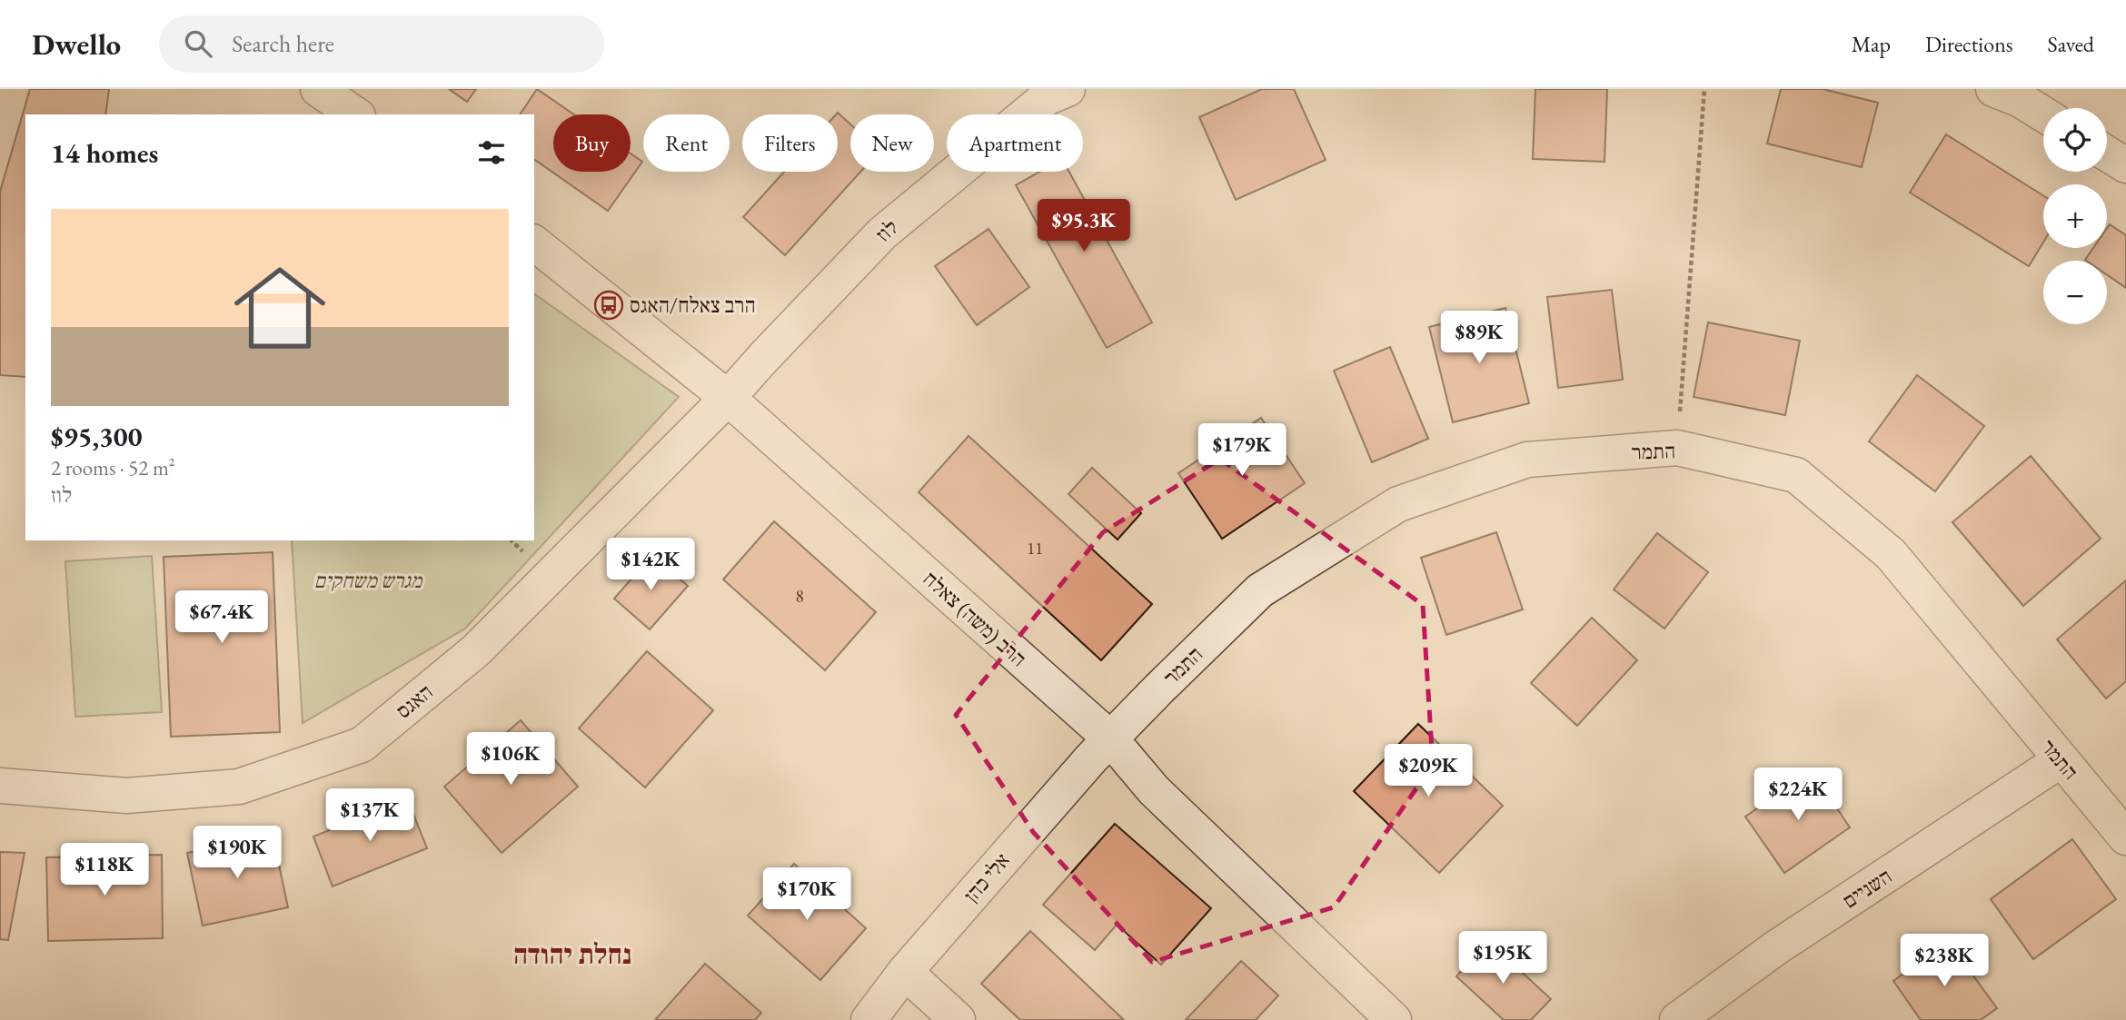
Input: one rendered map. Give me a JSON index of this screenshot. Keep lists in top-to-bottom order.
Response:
{
  "streets": {
    "street": [
      "לוז",
      "התמר",
      "הרב (משה) צאלח",
      "האגס",
      "אלי כהן",
      "השניים"
    ]
  },
  "crossings": [
    ["לוז", "הרב (משה) צאלח"],
    ["לוז", "האגס"],
    ["התמר", "הרב (משה) צאלח"],
    ["התמר", "אלי כהן"],
    ["התמר", "השניים"],
    ["הרב (משה) צאלח", "האגס"],
    ["הרב (משה) צאלח", "אלי כהן"]
  ],
  "districts": ["נחלת יהודה"],
  "parks": ["מגרש משחקים"],
  "places": {
    "bus stop": ["הרב צאלח/האגס"]
  },
  "house_numbers": ["11", "8"],
  "page": {
    "header": "Dwello",
    "search": "Search here",
    "nav": ["Map", "Directions", "Saved"],
    "map_buttons": ["+", "−"],
    "chip": [
      "Buy",
      "Rent",
      "Filters",
      "New",
      "Apartment"
    ],
    "heading": "14 homes",
    "list": [
      {
        "name": "$95,300",
        "note": "2 rooms · 52 m² · לוז"
      }
    ],
    "price": [
      "$95.3K",
      "$89K",
      "$179K",
      "$142K",
      "$67.4K",
      "$106K",
      "$209K",
      "$224K",
      "$137K",
      "$190K",
      "$118K",
      "$170K",
      "$195K",
      "$238K"
    ]
  }
}
